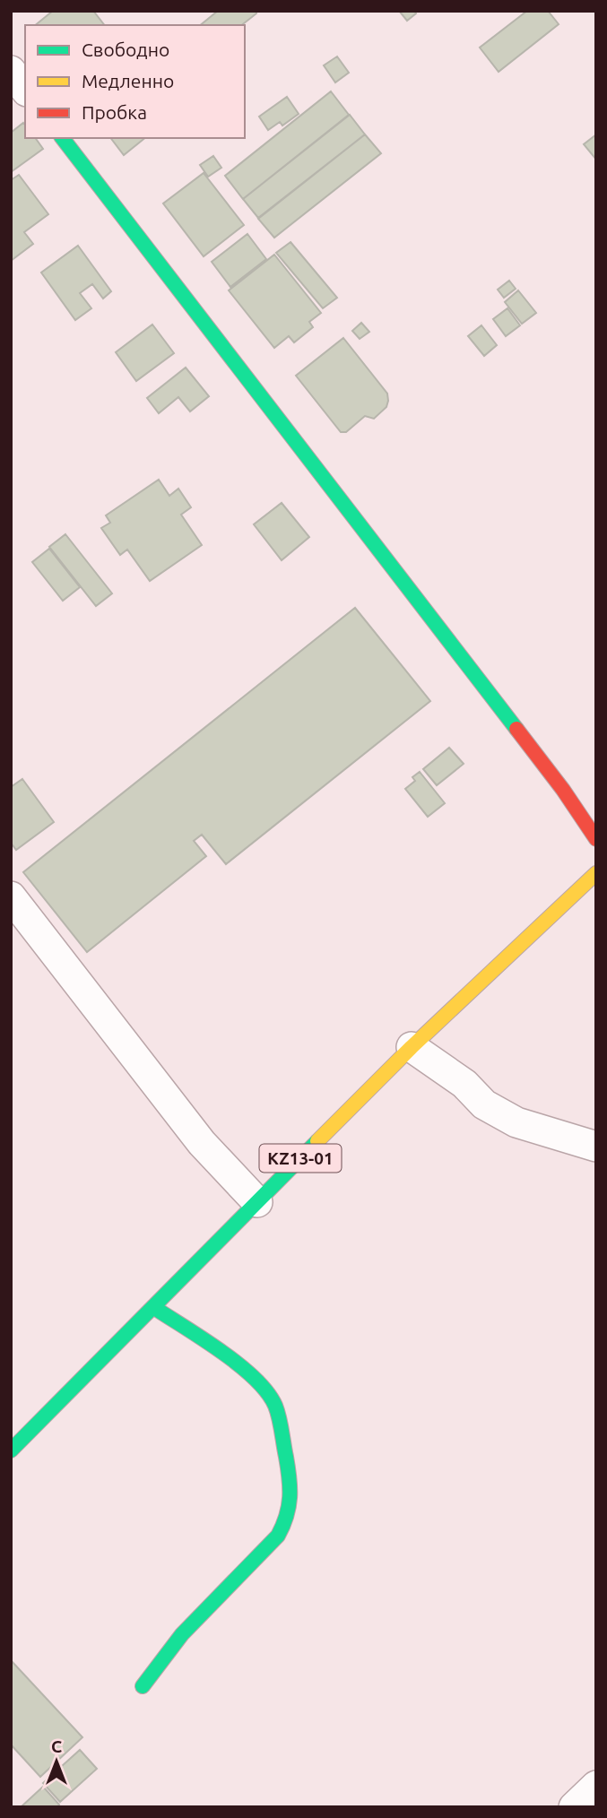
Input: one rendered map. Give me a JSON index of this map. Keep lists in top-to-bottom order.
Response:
{
  "streets": {
    "main road": ["KZ13-01"]
  },
  "legend": ["Свободно", "Медленно", "Пробка"],
  "north": "top"
}
